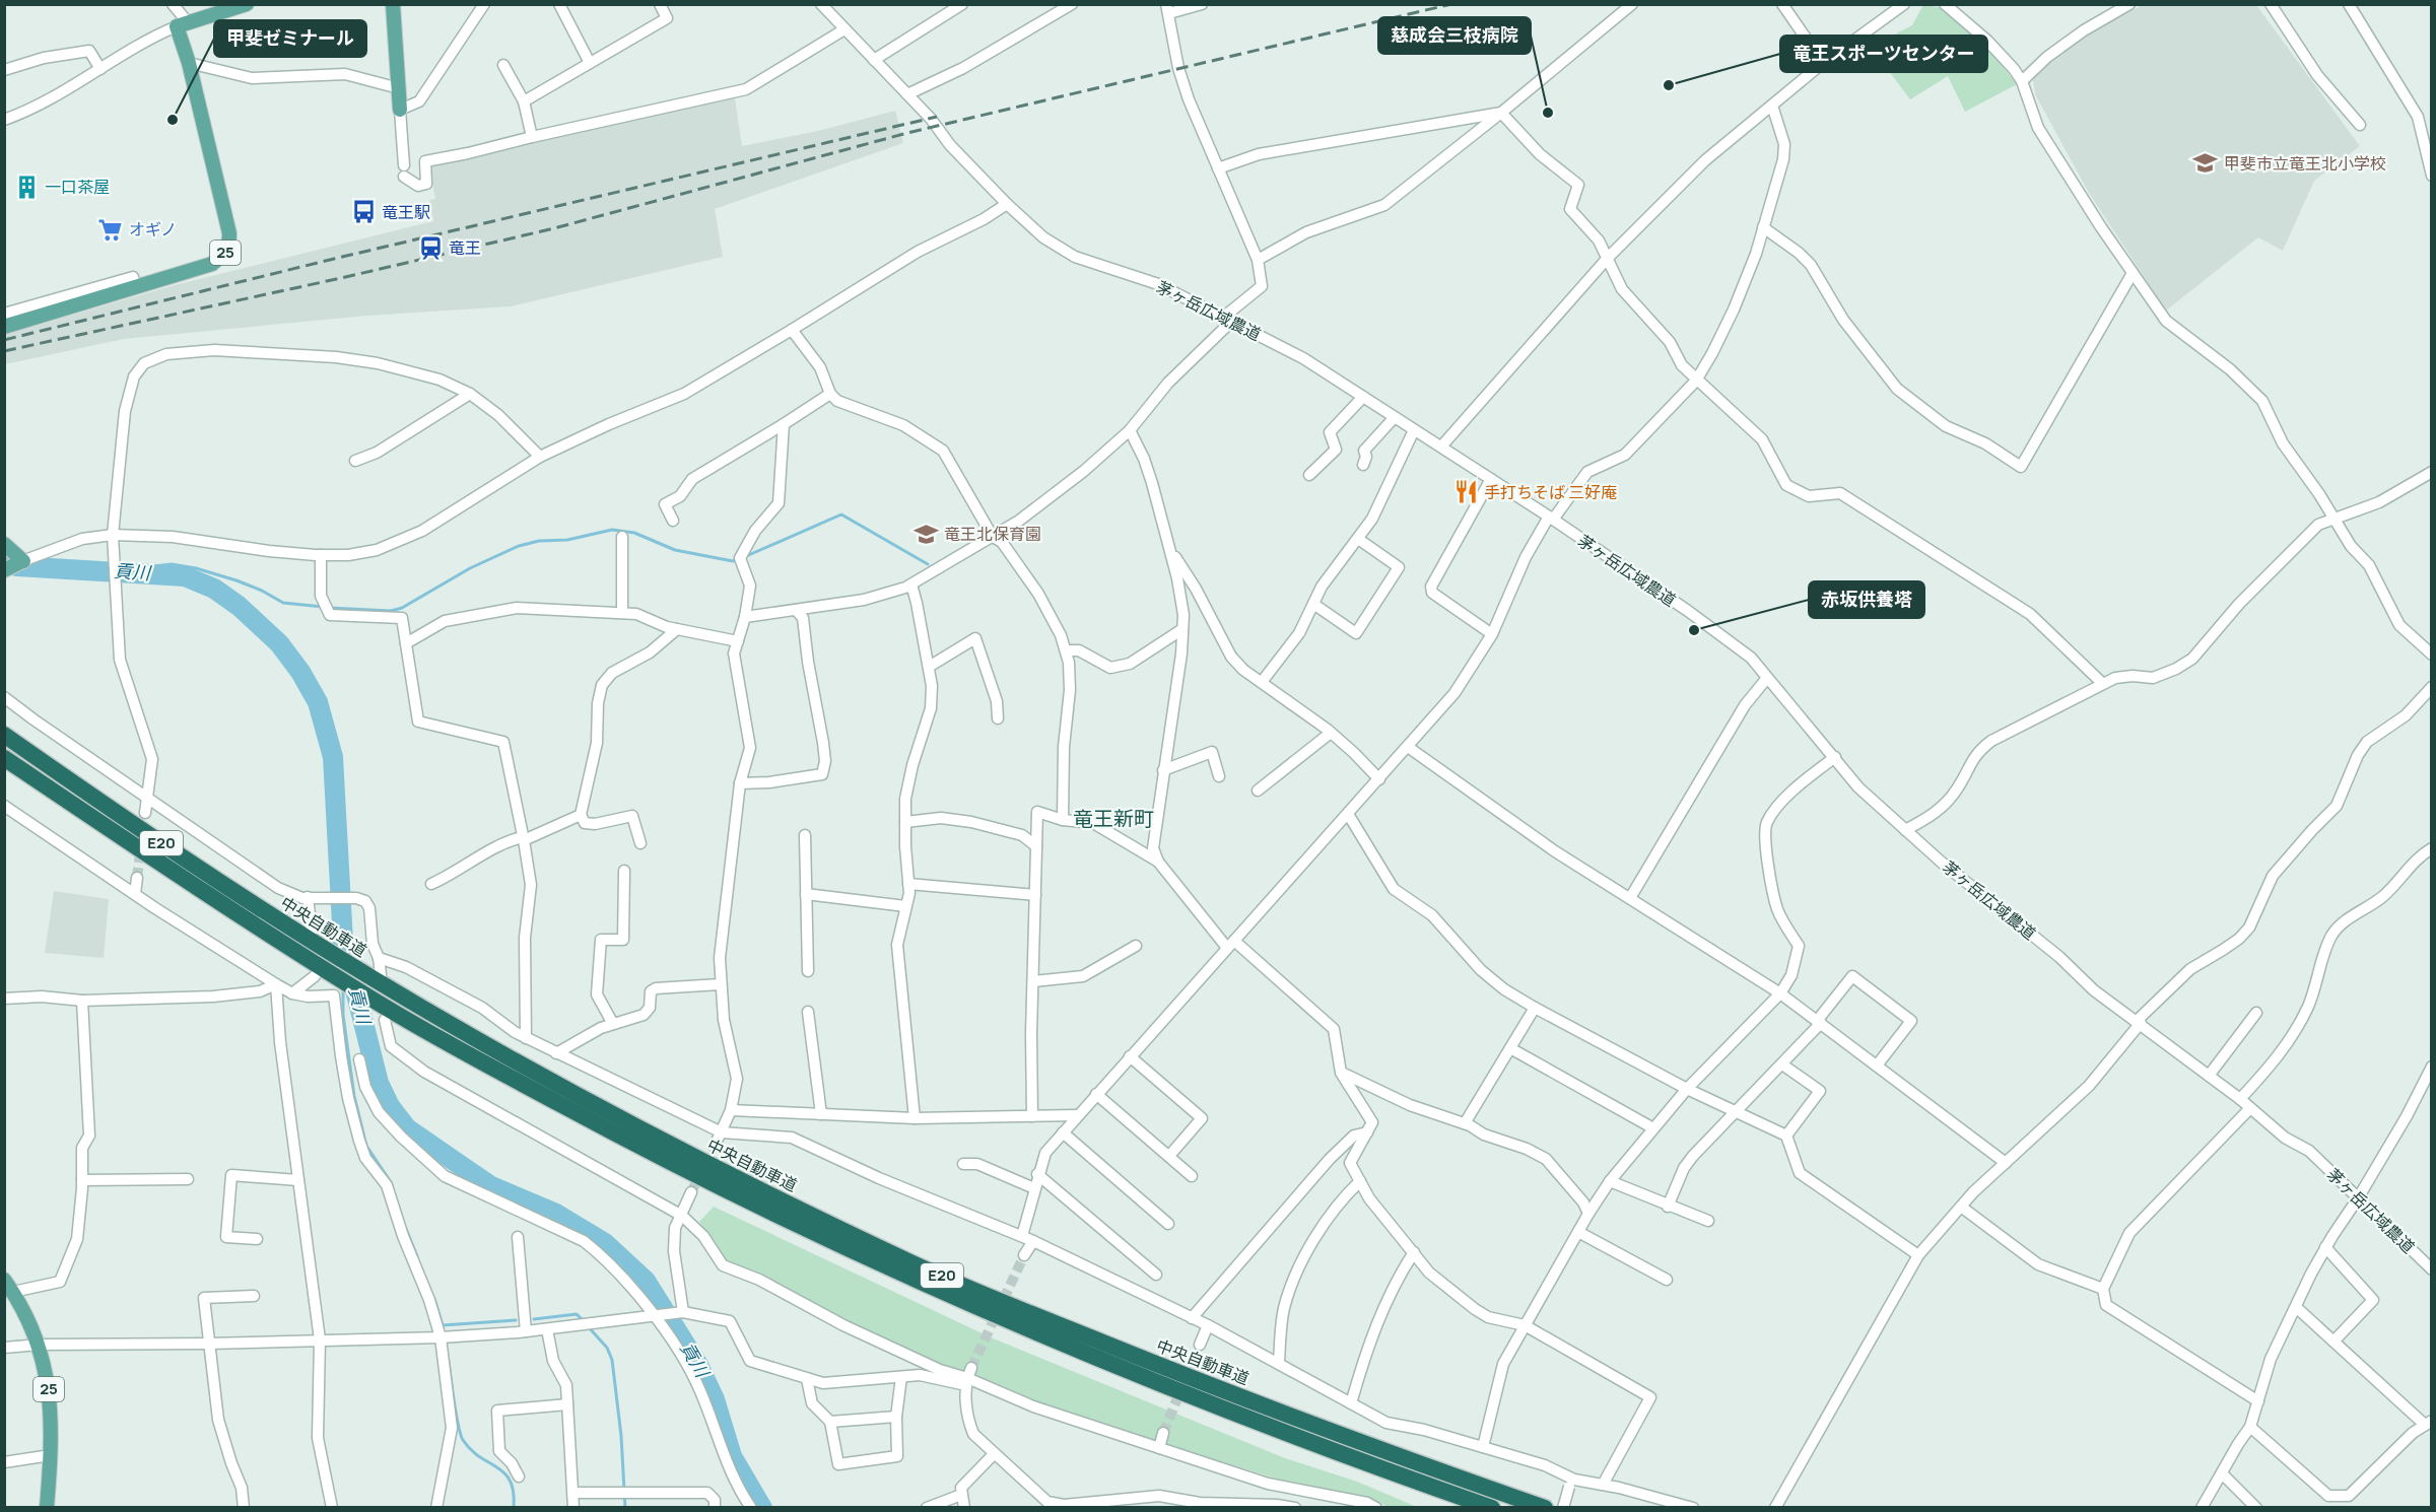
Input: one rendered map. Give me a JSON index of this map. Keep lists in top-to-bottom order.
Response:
{
  "streets": {
    "highway": ["E20", "中央自動車道"],
    "main road": ["25"],
    "street": ["茅ヶ岳広域農道"]
  },
  "districts": ["竜王新町"],
  "water": ["貢川"],
  "places": {
    "other": [
      "竜王スポーツセンター",
      "慈成会三枝病院",
      "甲斐ゼミナール",
      "赤坂供養塔"
    ],
    "school or university": ["甲斐市立竜王北小学校", "竜王北保育園"],
    "building": ["一口茶屋"],
    "bus stop": ["竜王駅"],
    "supermarket": ["オギノ"],
    "station": ["竜王"],
    "restaurant": ["手打ちそば 三好庵"]
  }
}
